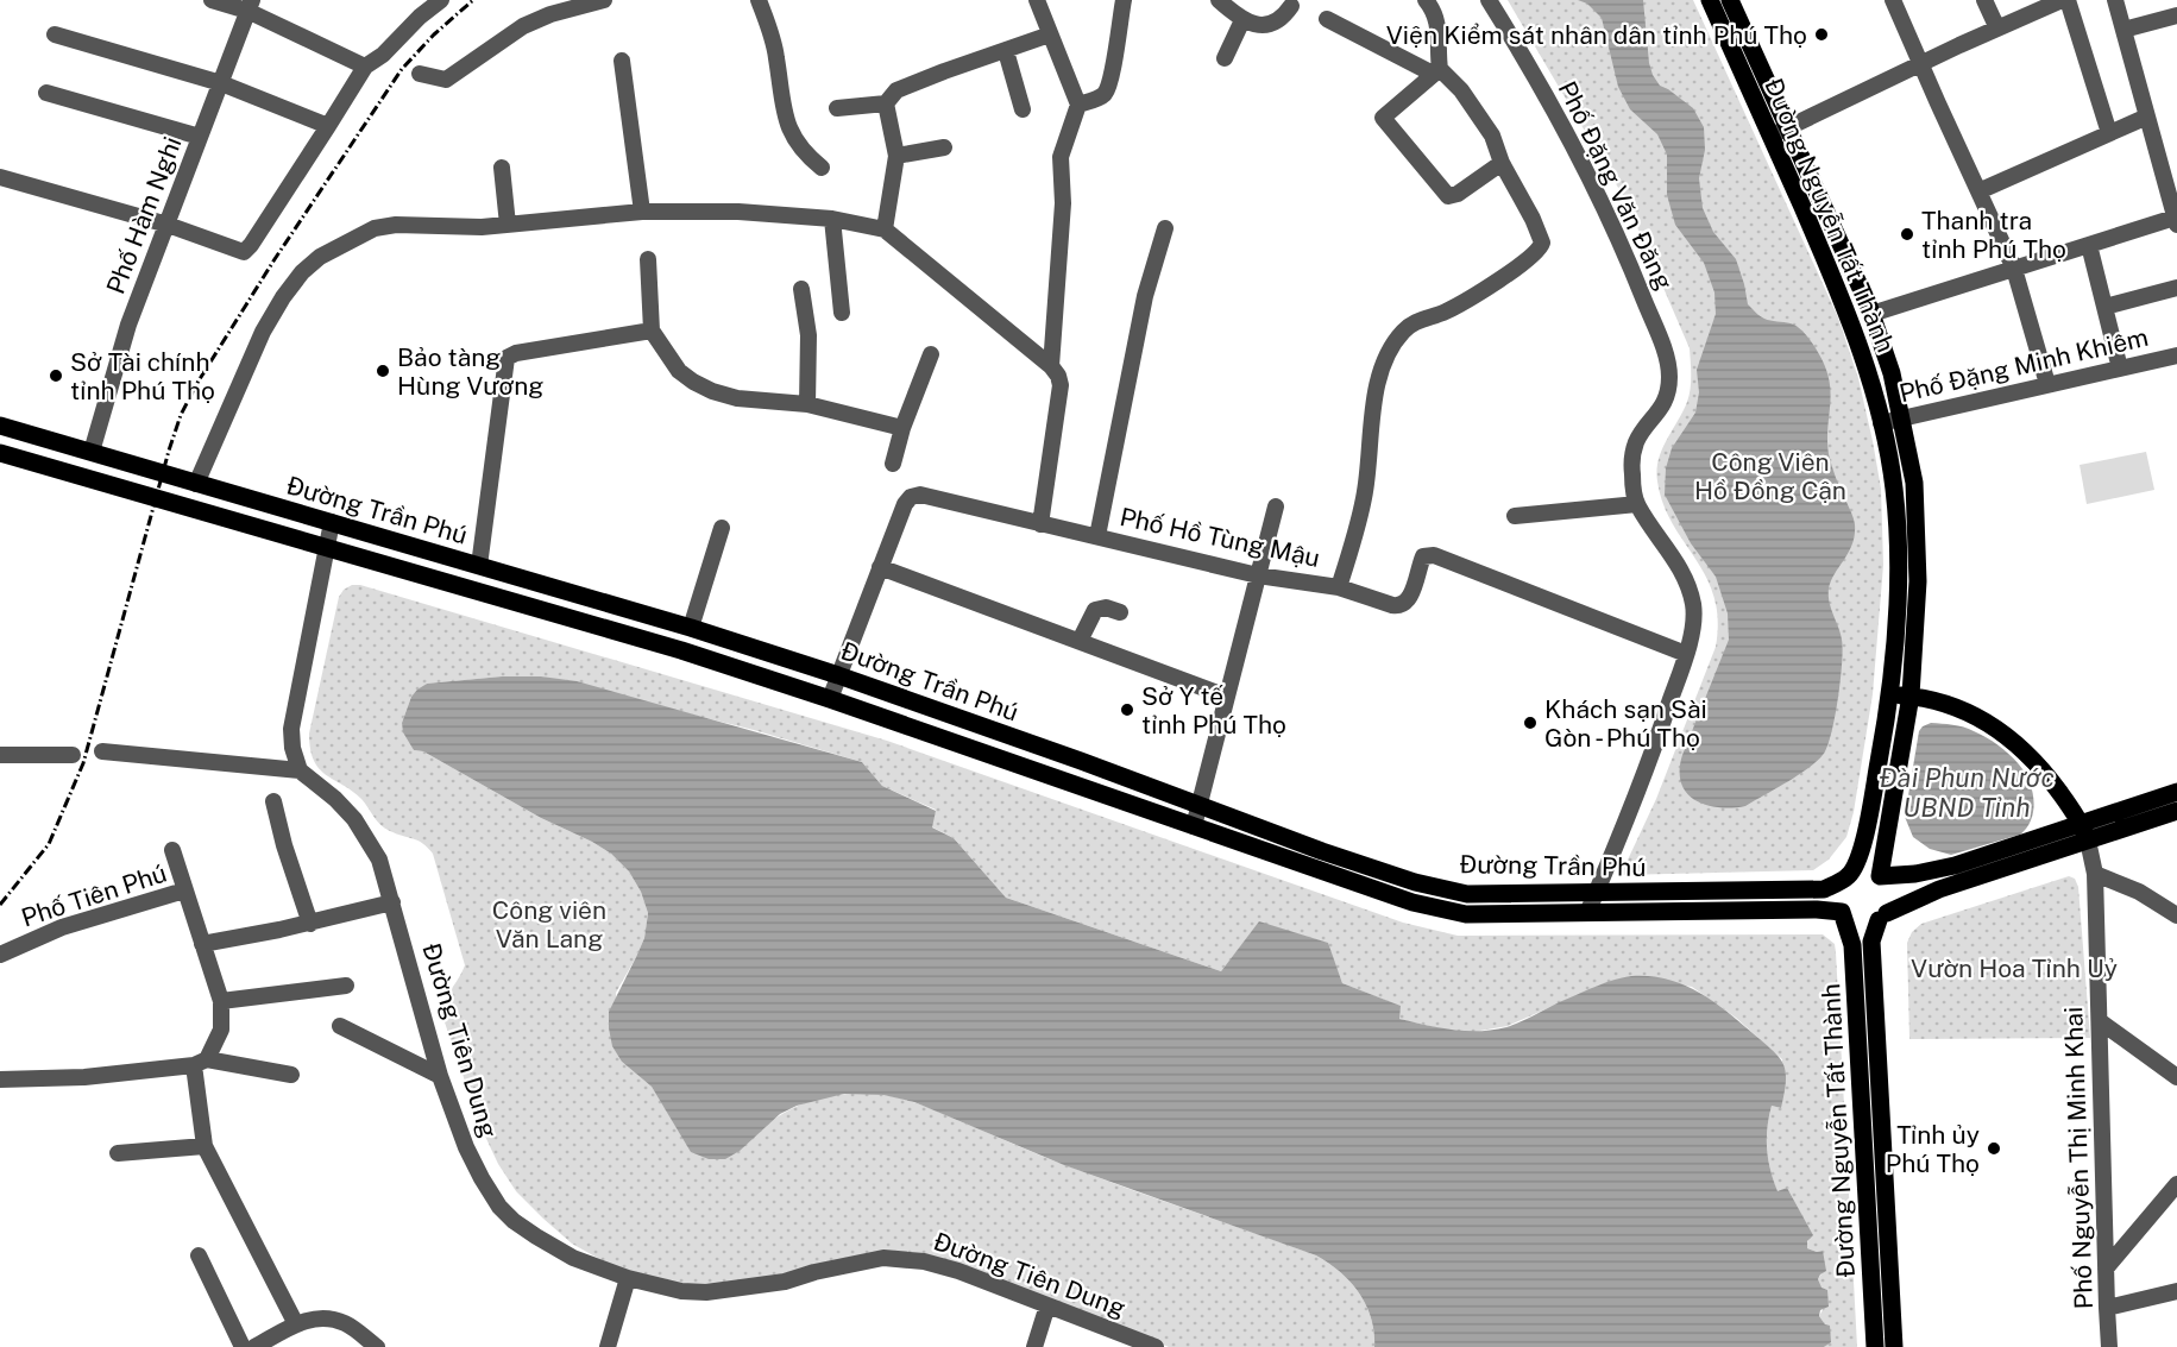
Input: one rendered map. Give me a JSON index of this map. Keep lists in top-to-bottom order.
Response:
{
  "streets": {
    "main road": ["Đường Nguyễn Tất Thành", "Đường Trần Phú"],
    "street": [
      "Phố Đặng Văn Đăng",
      "Phố Hàm Nghi",
      "Phố Đặng Minh Khiêm",
      "Phố Hồ Tùng Mậu",
      "Phố Tiên Phú",
      "Đường Tiên Dung",
      "Phố Nguyễn Thị Minh Khai"
    ]
  },
  "crossings": [
    ["Phố Đặng Văn Đăng", "Đường Trần Phú"],
    ["Phố Đặng Văn Đăng", "Phố Hồ Tùng Mậu"],
    ["Phố Hàm Nghi", "Đường Trần Phú"],
    ["Đường Nguyễn Tất Thành", "Phố Đặng Minh Khiêm"],
    ["Đường Nguyễn Tất Thành", "Đường Trần Phú"],
    ["Đường Trần Phú", "Phố Hồ Tùng Mậu"]
  ],
  "water": ["Đài Phun Nước UBND Tỉnh"],
  "parks": ["Công Viên Hồ Đồng Cận", "Công viên Văn Lang", "Vườn Hoa Tỉnh Uỷ"],
  "places": [
    "Viện Kiểm sát nhân dân tỉnh Phú Thọ",
    "Thanh tra tỉnh Phú Thọ",
    "Bảo tàng Hùng Vương",
    "Sở Tài chính tỉnh Phú Thọ",
    "Sở Y tế tỉnh Phú Thọ",
    "Khách sạn Sài Gòn - Phú Thọ",
    "Tỉnh ủy Phú Thọ"
  ]
}
